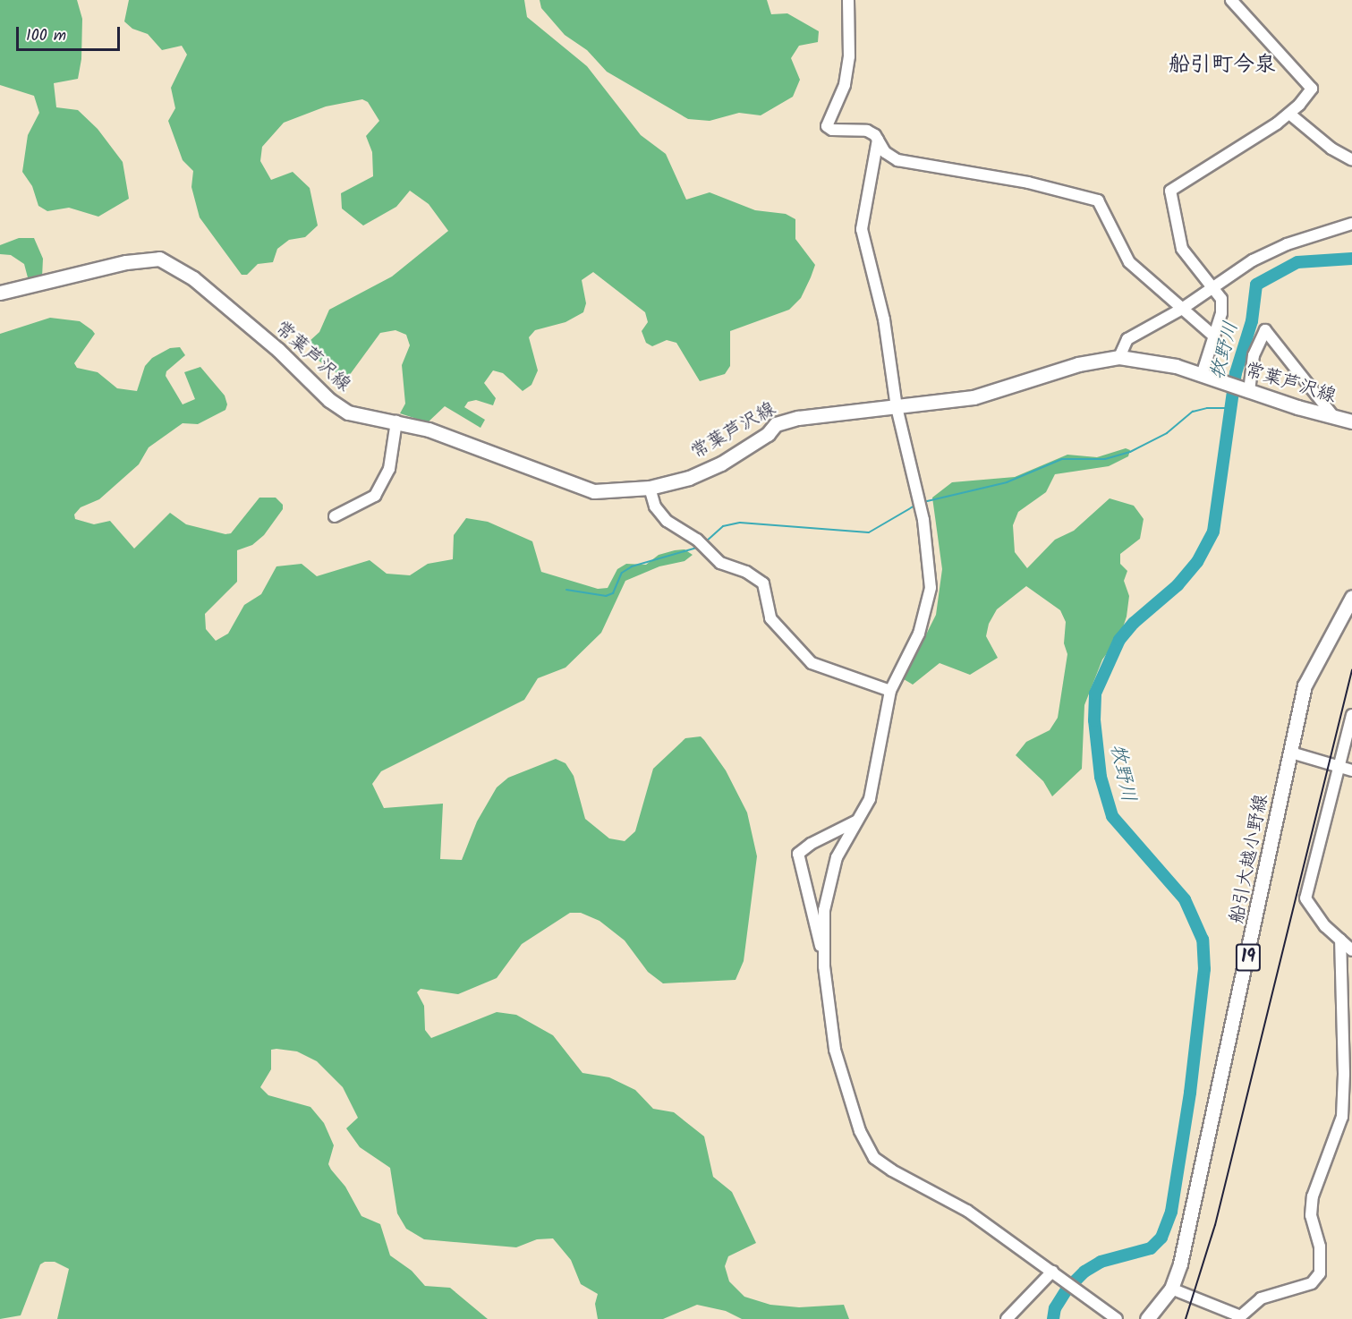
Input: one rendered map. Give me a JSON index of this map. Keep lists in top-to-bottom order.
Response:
{
  "streets": {
    "main road": ["常葉芦沢線", "船引大越小野線", "19"]
  },
  "districts": ["船引町今泉"],
  "water": ["牧野川"],
  "scale_bar": "100 m"
}
